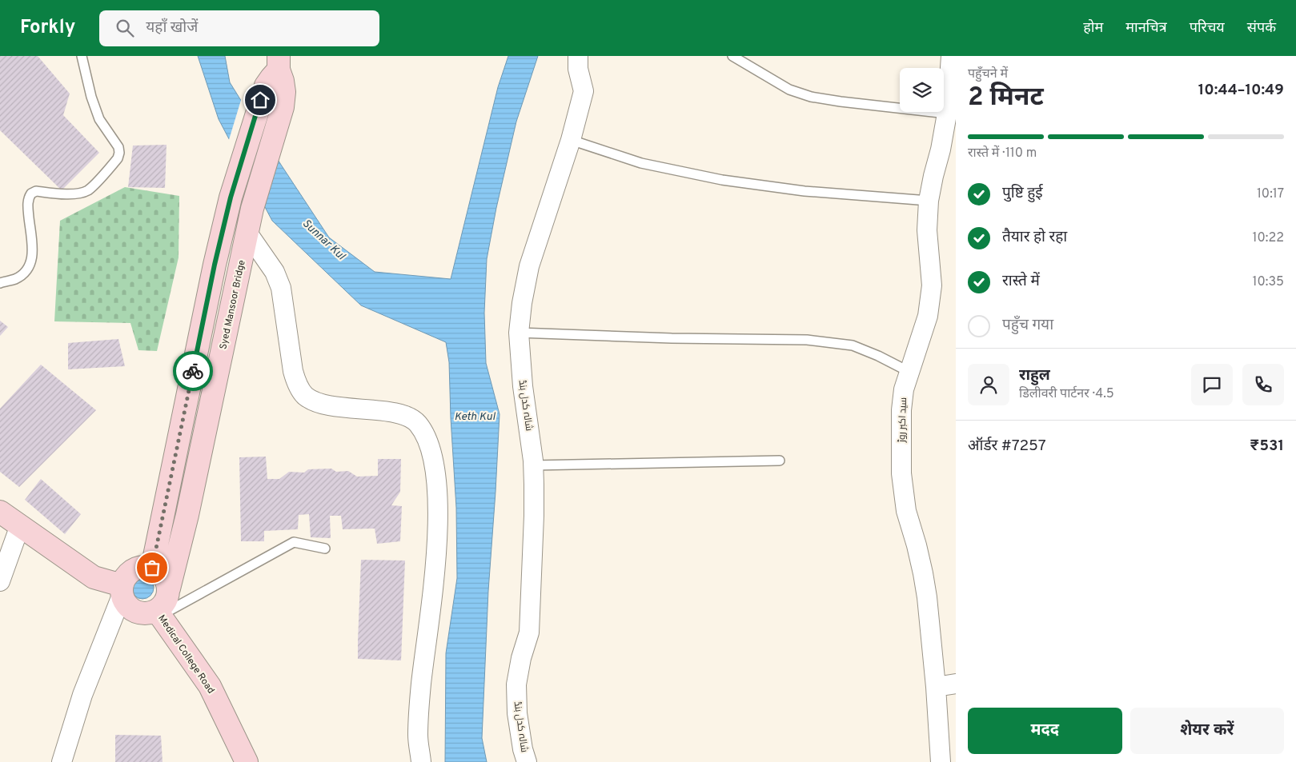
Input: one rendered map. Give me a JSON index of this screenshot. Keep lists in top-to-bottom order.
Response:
{
  "streets": {
    "main road": ["Syed Mansoor Bridge", "Medical College Road"],
    "street": ["شالہ کدل بنڈ", "سید اکبر روڑ"]
  },
  "crossings": [
    ["Syed Mansoor Bridge", "Medical College Road"]
  ],
  "water": ["Sunnar Kul", "Keth Kul"],
  "page": {
    "header": "Forkly",
    "search": "यहाँ खोजें",
    "nav": [
      "होम",
      "मानचित्र",
      "परिचय",
      "संपर्क"
    ],
    "heading": ["2 मिनट", "पहुँचने में", "10:44–10:49"],
    "panel": [
      "राहुल",
      "डिलीवरी पार्टनर · 4.5",
      "ऑर्डर #7257",
      "₹531"
    ],
    "bar": "रास्ते में · 110 m",
    "list": [
      ["पुष्टि हुई", "10:17"],
      ["तैयार हो रहा", "10:22"],
      ["रास्ते में", "10:35"],
      "पहुँच गया"
    ],
    "buttons": ["मदद", "शेयर करें"]
  }
}
